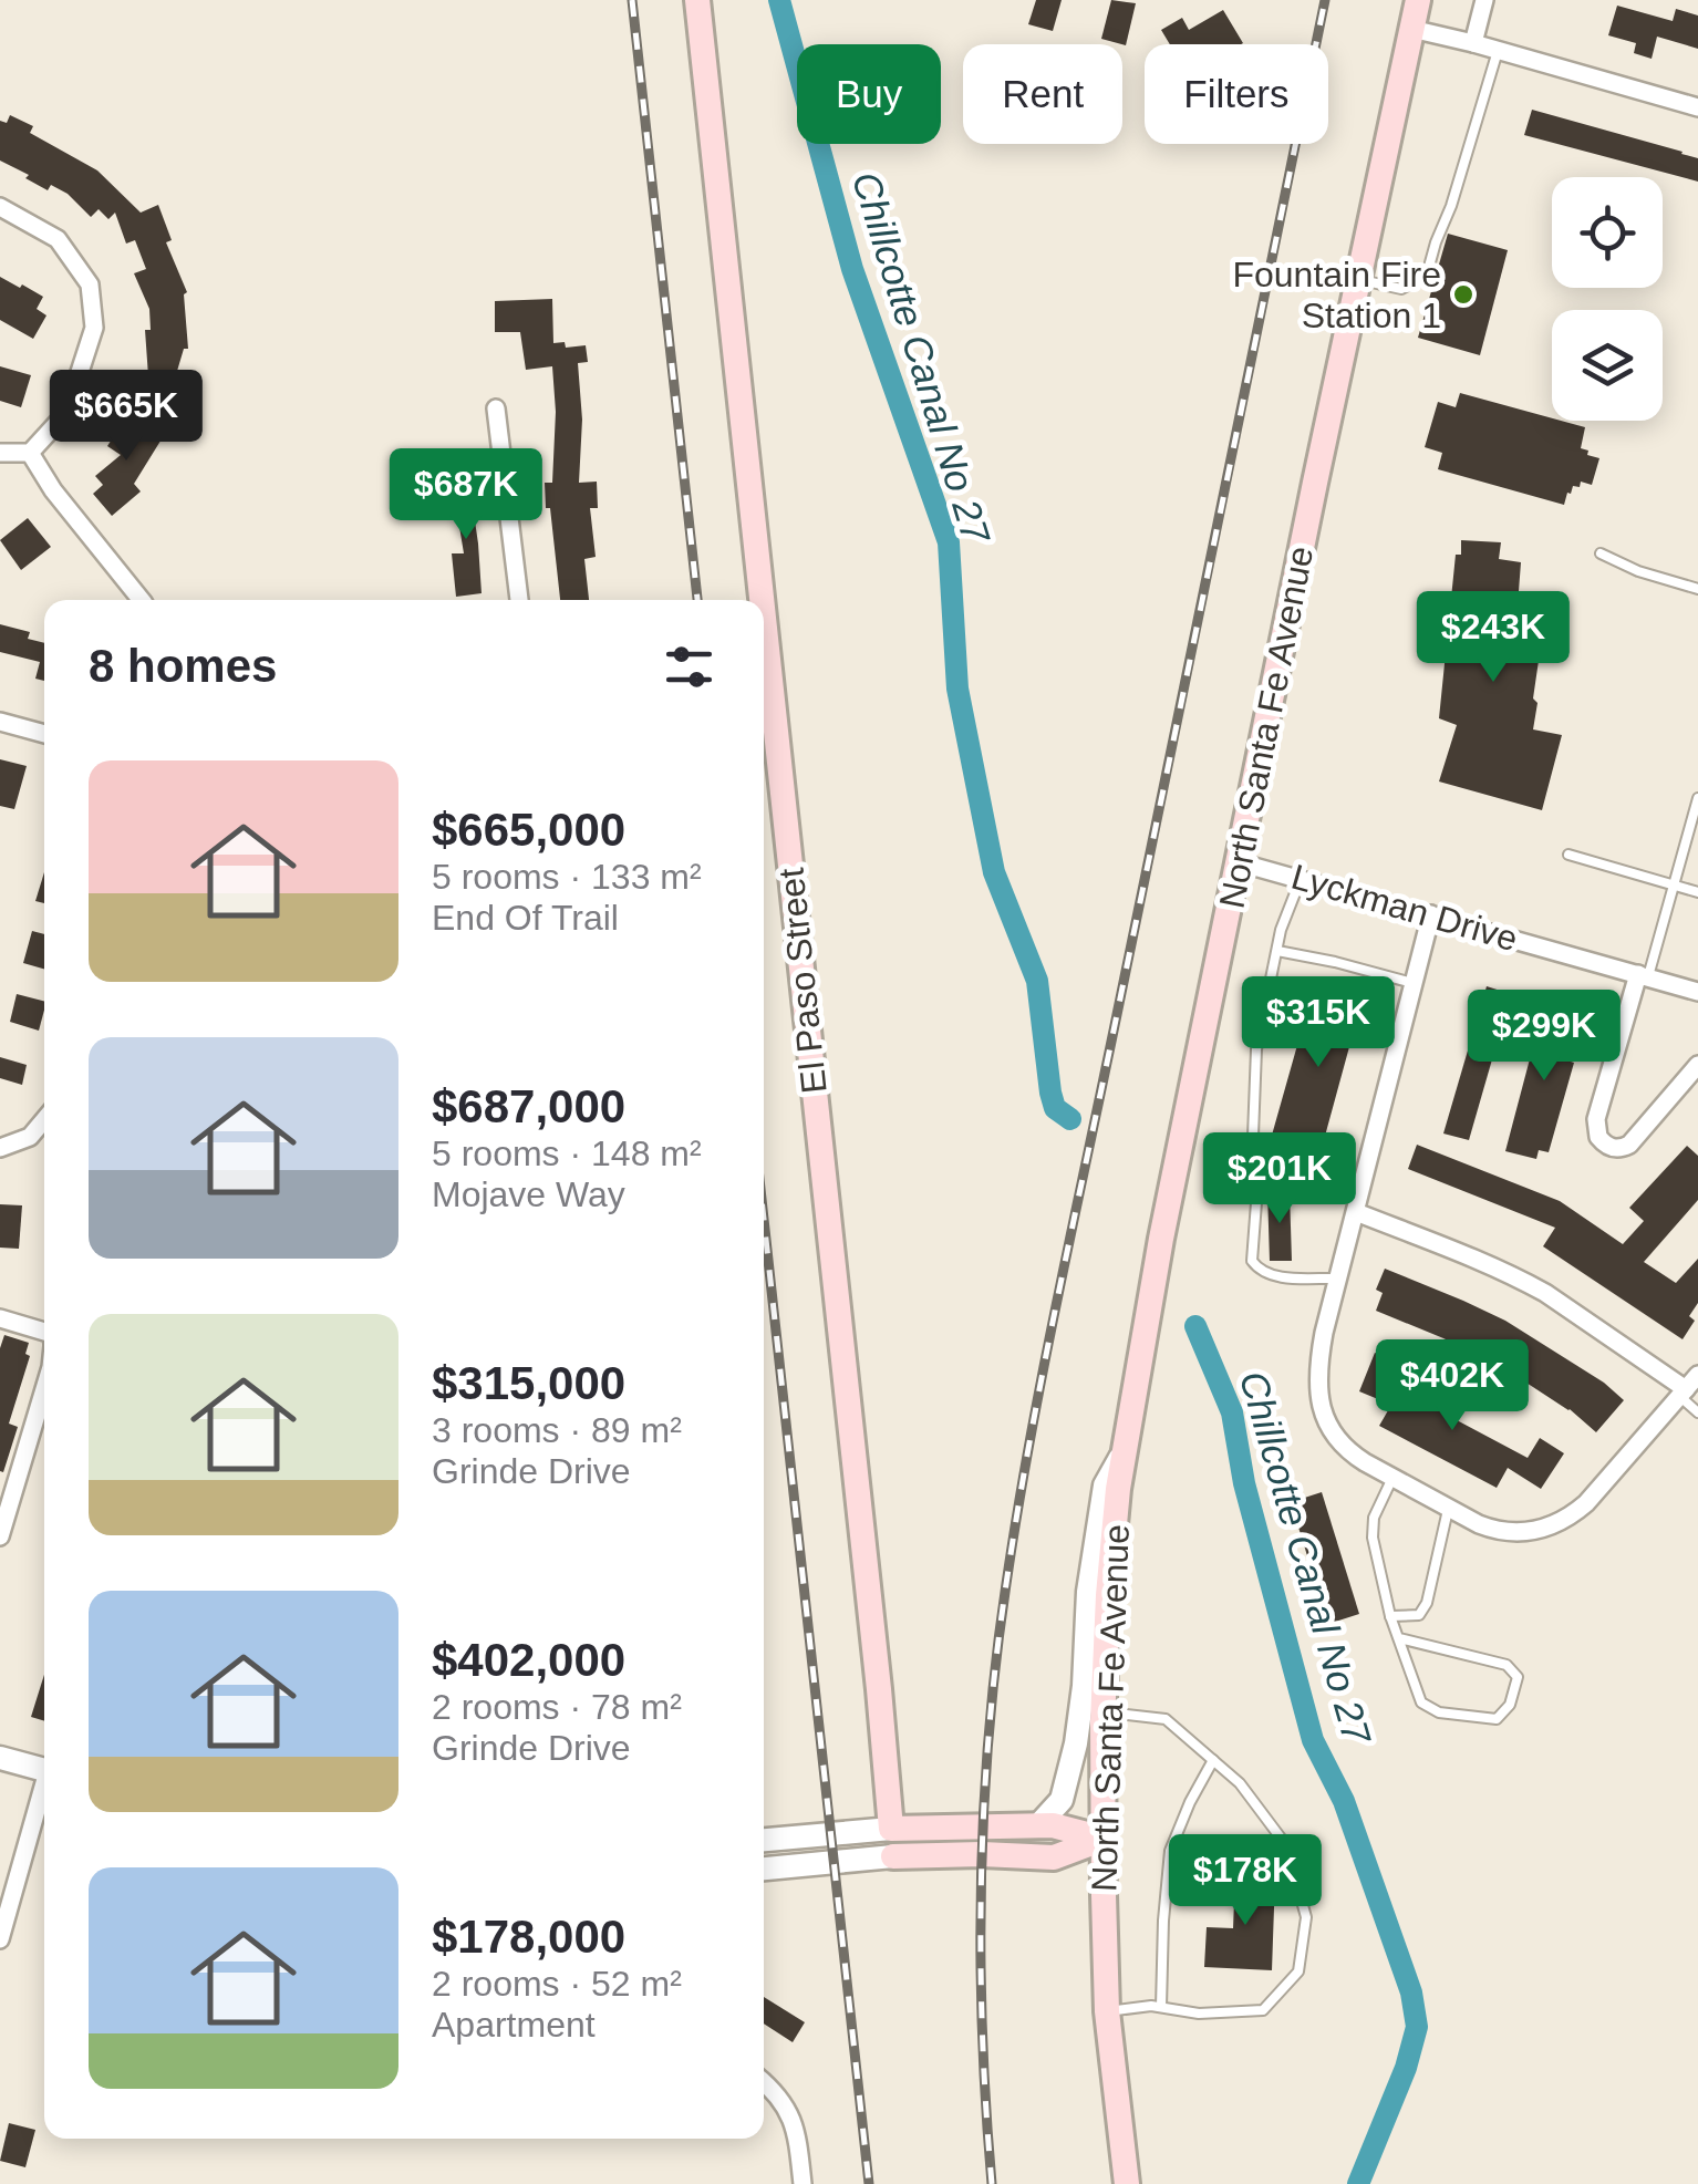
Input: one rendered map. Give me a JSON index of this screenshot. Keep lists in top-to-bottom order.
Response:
{
  "streets": {
    "main road": ["North Santa Fe Avenue", "El Paso Street"],
    "street": ["Lyckman Drive"]
  },
  "crossings": [
    ["North Santa Fe Avenue", "Lyckman Drive"]
  ],
  "water": ["Chillcotte Canal No 27"],
  "places": ["Fountain Fire Station 1"],
  "page": {
    "chip": ["Buy", "Rent", "Filters"],
    "price": [
      "$665K",
      "$687K",
      "$243K",
      "$315K",
      "$299K",
      "$201K",
      "$402K",
      "$178K"
    ],
    "heading": "8 homes",
    "list": [
      {
        "name": "$665,000",
        "note": "5 rooms · 133 m² · End Of Trail"
      },
      {
        "name": "$687,000",
        "note": "5 rooms · 148 m² · Mojave Way"
      },
      {
        "name": "$315,000",
        "note": "3 rooms · 89 m² · Grinde Drive"
      },
      {
        "name": "$402,000",
        "note": "2 rooms · 78 m² · Grinde Drive"
      },
      {
        "name": "$178,000",
        "note": "2 rooms · 52 m² · Apartment"
      }
    ]
  }
}
